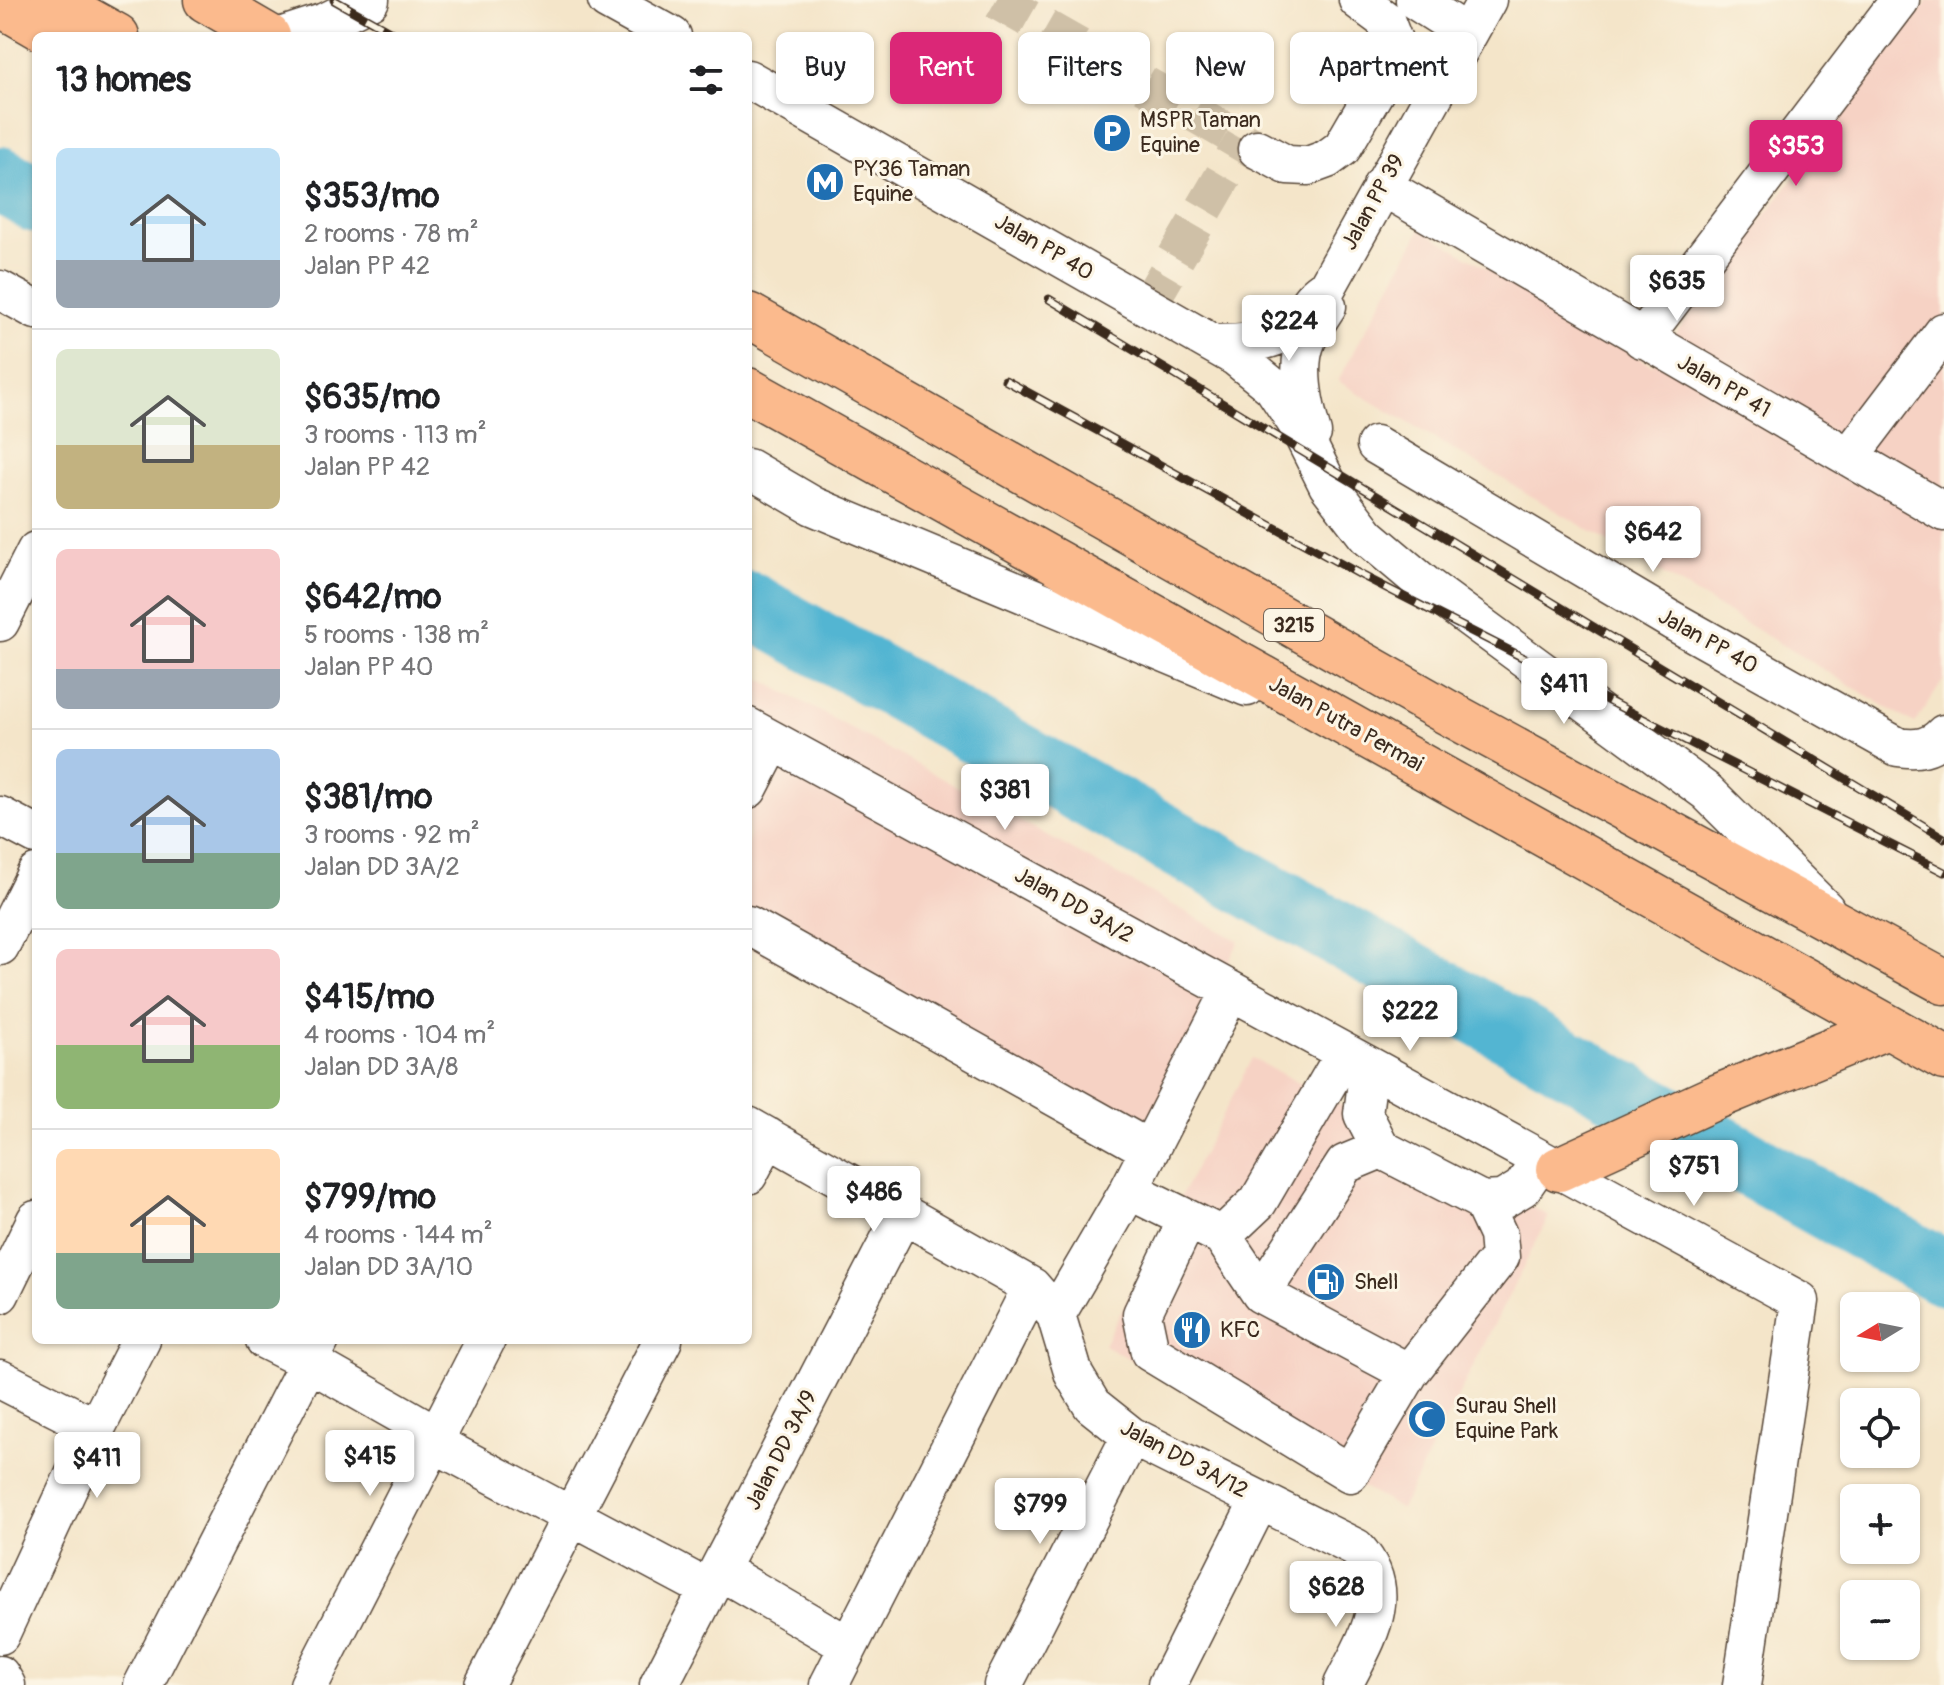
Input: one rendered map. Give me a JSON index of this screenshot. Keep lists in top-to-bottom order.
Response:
{
  "streets": {
    "main road": ["3215", "Jalan Putra Permai"],
    "street": [
      "Jalan PP 39",
      "Jalan PP 40",
      "Jalan PP 41",
      "Jalan DD 3A/2",
      "Jalan DD 3A/9",
      "Jalan DD 3A/12"
    ]
  },
  "crossings": [
    ["Jalan PP 39", "Jalan PP 40"],
    ["Jalan PP 39", "Jalan PP 41"]
  ],
  "places": {
    "parking": ["MSPR Taman Equine"],
    "metro station": ["PY36 Taman Equine"],
    "fuel station": ["Shell"],
    "restaurant": ["KFC"],
    "mosque": ["Surau Shell Equine Park"]
  },
  "north": "left",
  "page": {
    "chip": [
      "Buy",
      "Rent",
      "Filters",
      "New",
      "Apartment"
    ],
    "heading": "13 homes",
    "price": [
      "$353",
      "$635",
      "$224",
      "$642",
      "$411",
      "$381",
      "$222",
      "$751",
      "$486",
      "$415",
      "$411",
      "$799",
      "$628"
    ],
    "list": [
      {
        "name": "$353/mo",
        "note": "2 rooms · 78 m² · Jalan PP 42"
      },
      {
        "name": "$635/mo",
        "note": "3 rooms · 113 m² · Jalan PP 42"
      },
      {
        "name": "$642/mo",
        "note": "5 rooms · 138 m² · Jalan PP 40"
      },
      {
        "name": "$381/mo",
        "note": "3 rooms · 92 m² · Jalan DD 3A/2"
      },
      {
        "name": "$415/mo",
        "note": "4 rooms · 104 m² · Jalan DD 3A/8"
      },
      {
        "name": "$799/mo",
        "note": "4 rooms · 144 m² · Jalan DD 3A/10"
      }
    ],
    "map_buttons": ["+", "−"]
  }
}
